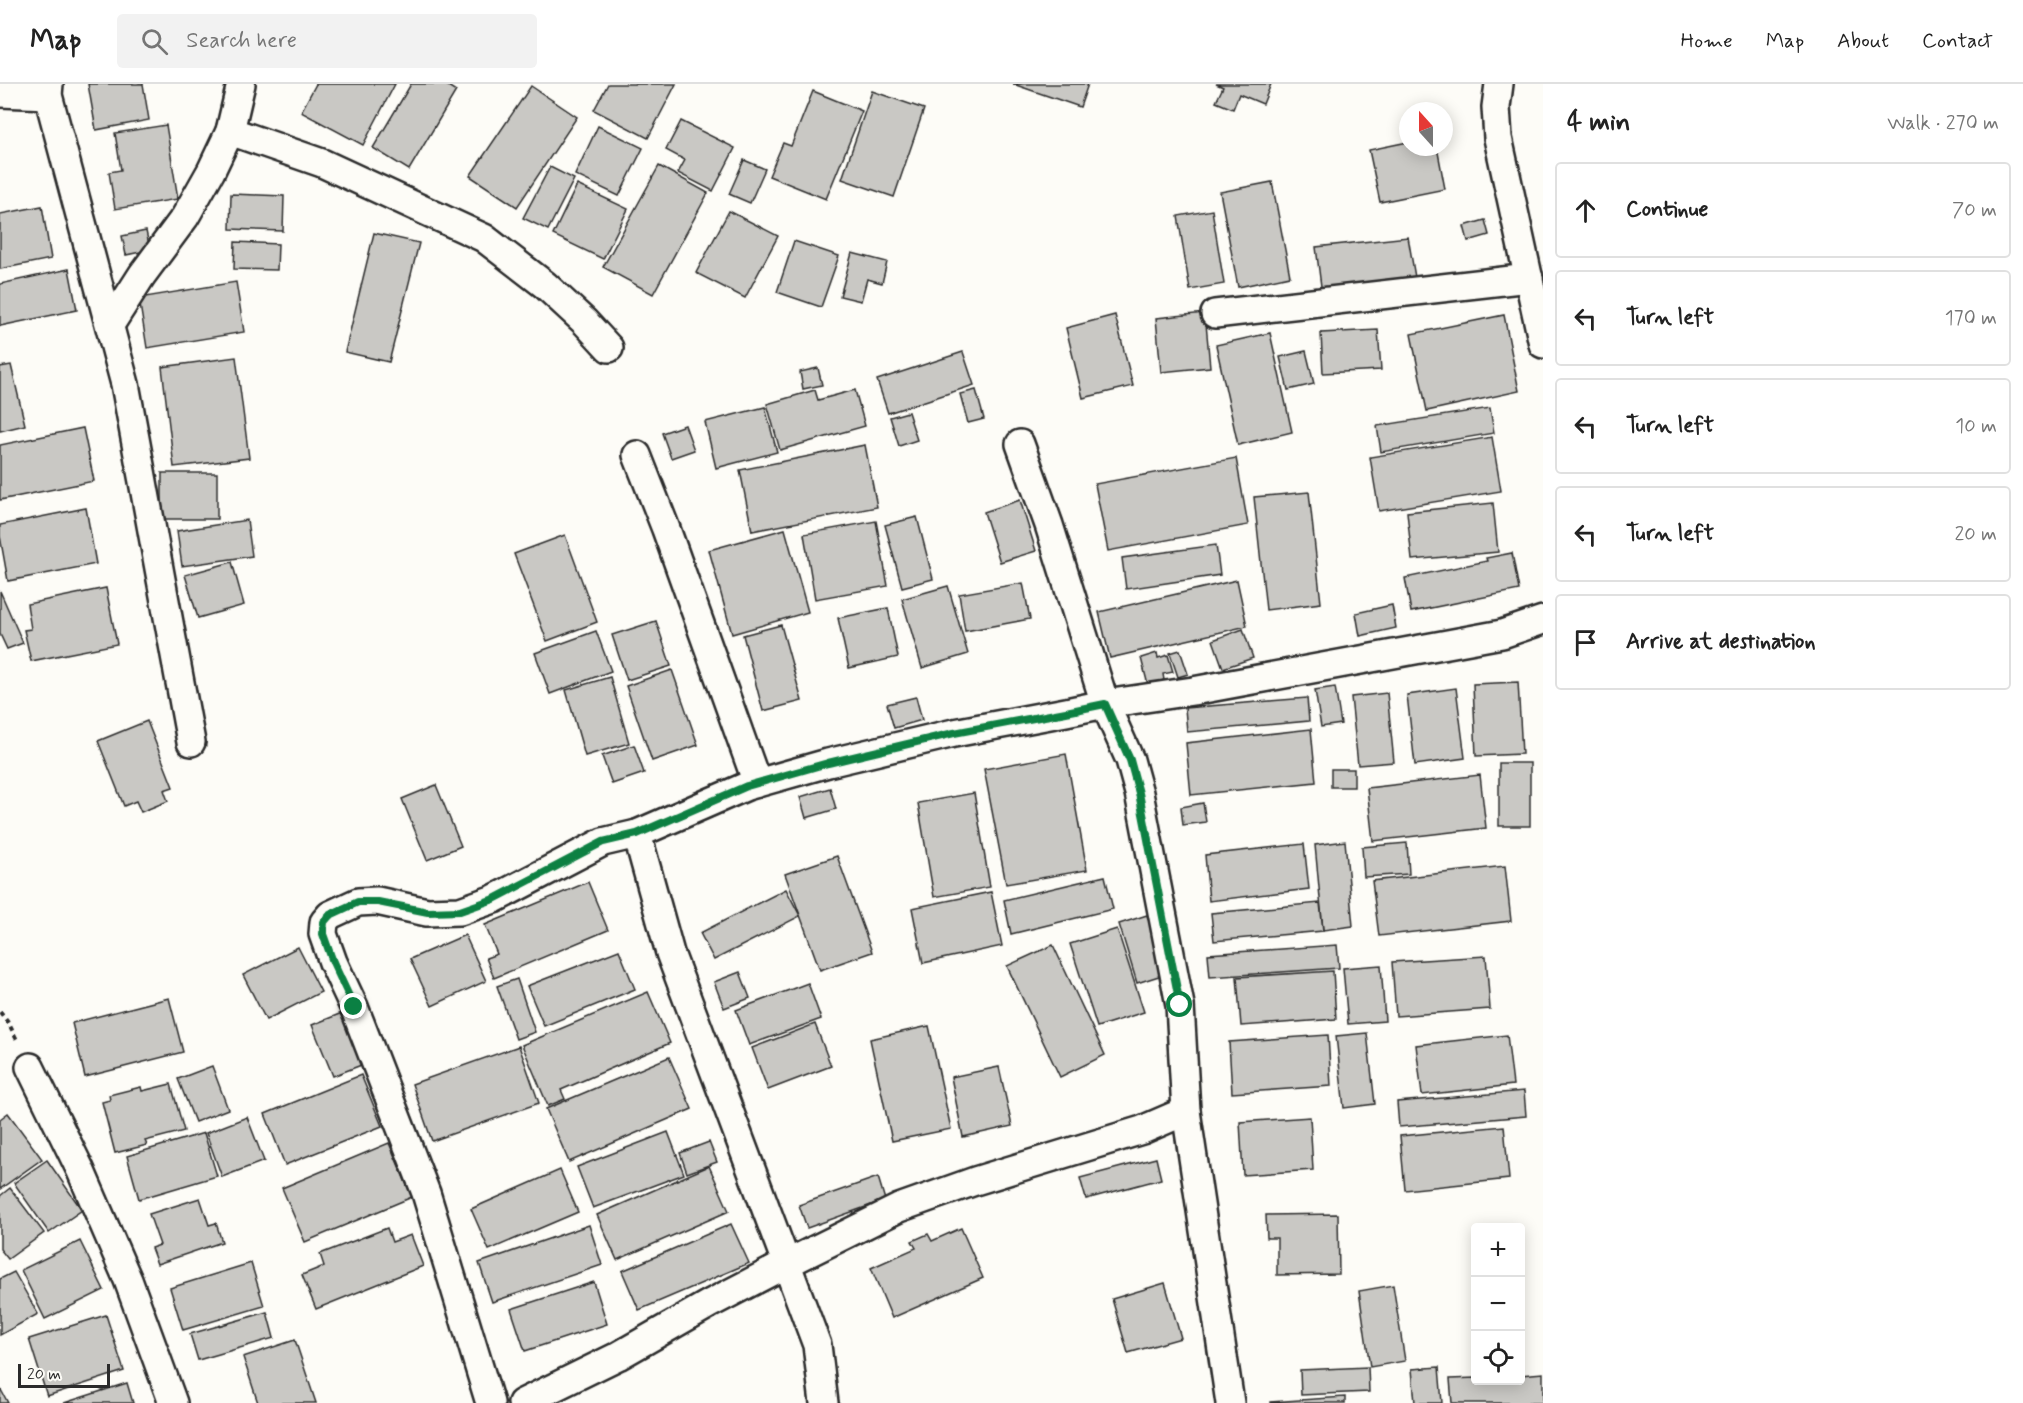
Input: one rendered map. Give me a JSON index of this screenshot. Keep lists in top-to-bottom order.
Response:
{
  "scale_bar": "20 m",
  "north": "top",
  "page": {
    "header": "Map",
    "search": "Search here",
    "nav": [
      "Home",
      "Map",
      "About",
      "Contact"
    ],
    "heading": ["4 min", "Walk · 270 m"],
    "list": [
      ["Continue", "70 m"],
      ["Turn left", "170 m"],
      ["Turn left", "10 m"],
      ["Turn left", "20 m"],
      "Arrive at destination"
    ],
    "map_buttons": ["+", "−"],
    "scale": "20 m"
  }
}
